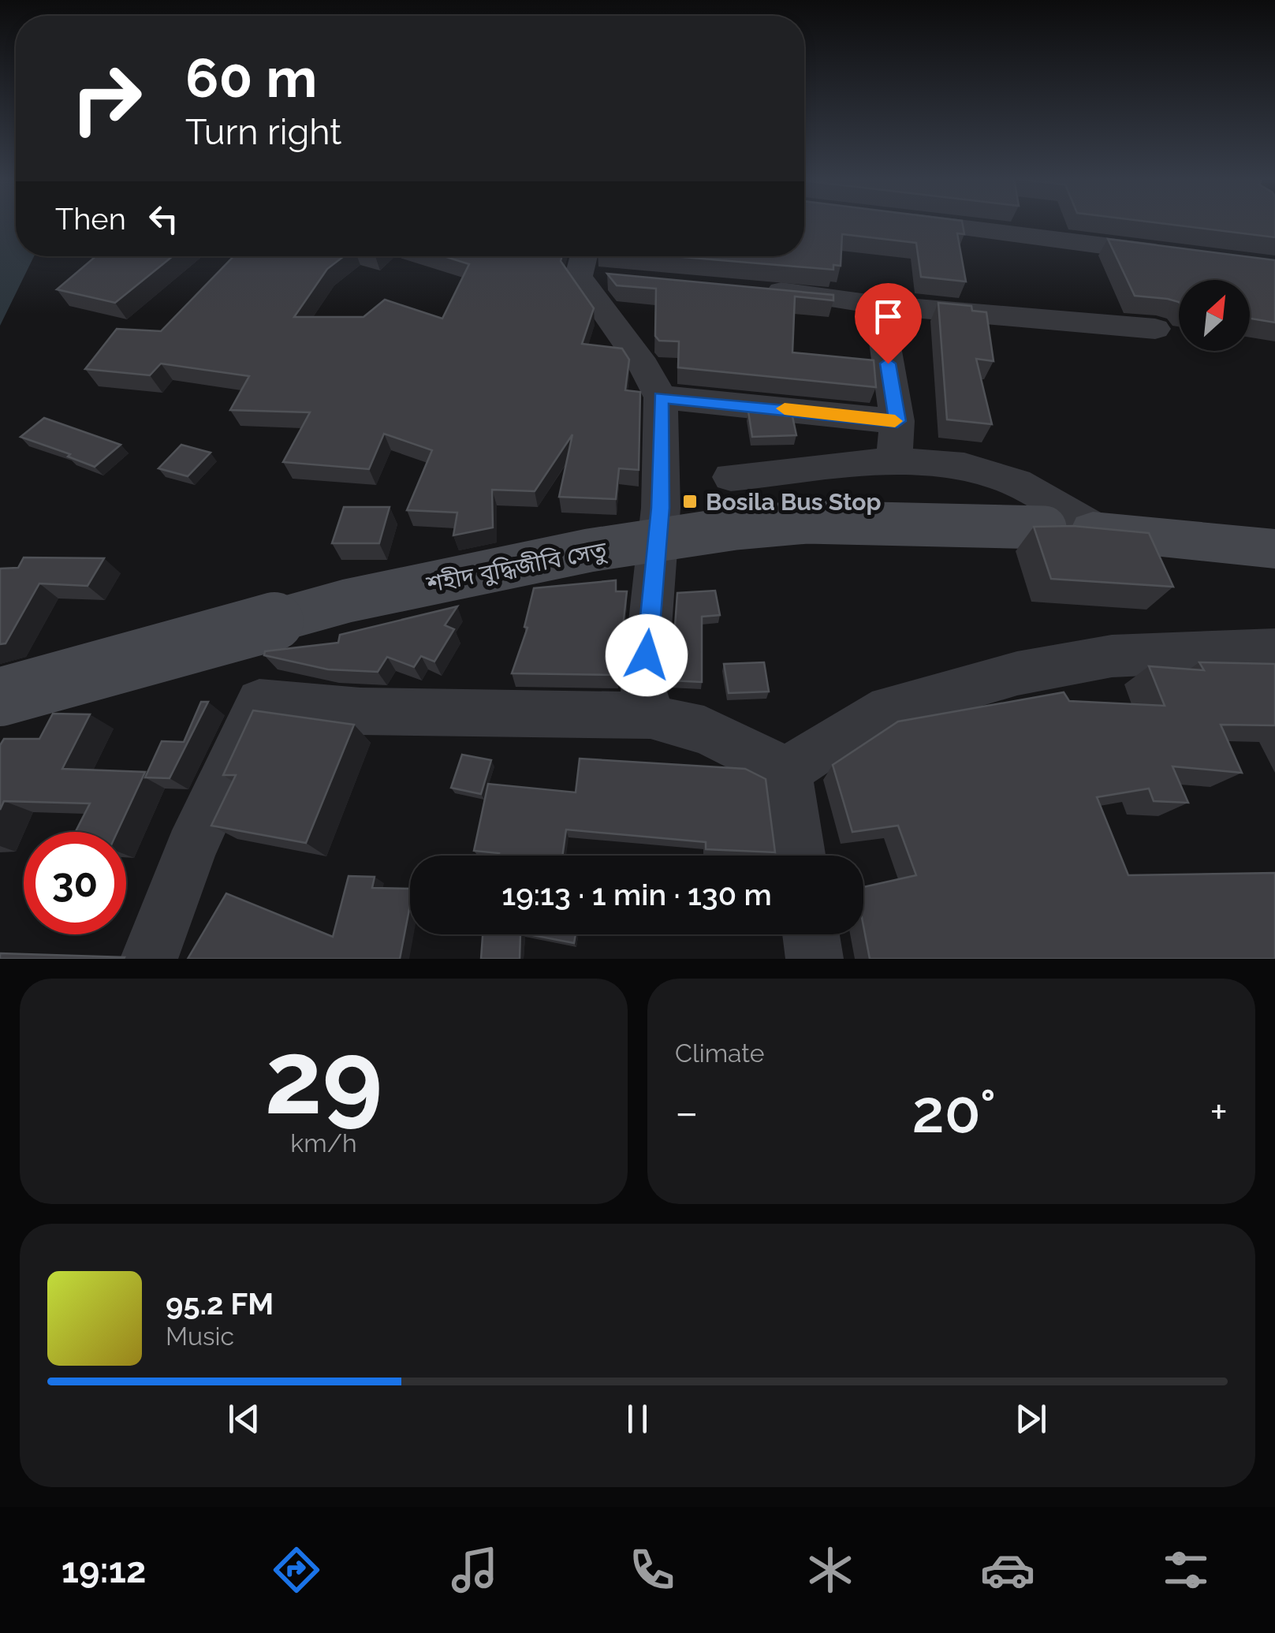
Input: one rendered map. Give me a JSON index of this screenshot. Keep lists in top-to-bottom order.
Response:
{
  "streets": {
    "main road": ["শহীদ বুদ্ধিজীবি সেতু"]
  },
  "places": {
    "transit": ["Bosila Bus Stop"]
  },
  "north": "top right",
  "page": {
    "turn": ["60 m", "Turn right"],
    "then": "Then",
    "limit": "30",
    "trip": "19:13 · 1 min · 130 m",
    "tile": [
      ["29", "km/h"],
      "Climate"
    ],
    "heat": ["−", "20°", "+"],
    "song": ["95.2 FM", "Music"],
    "tabs": "19:12"
  }
}
